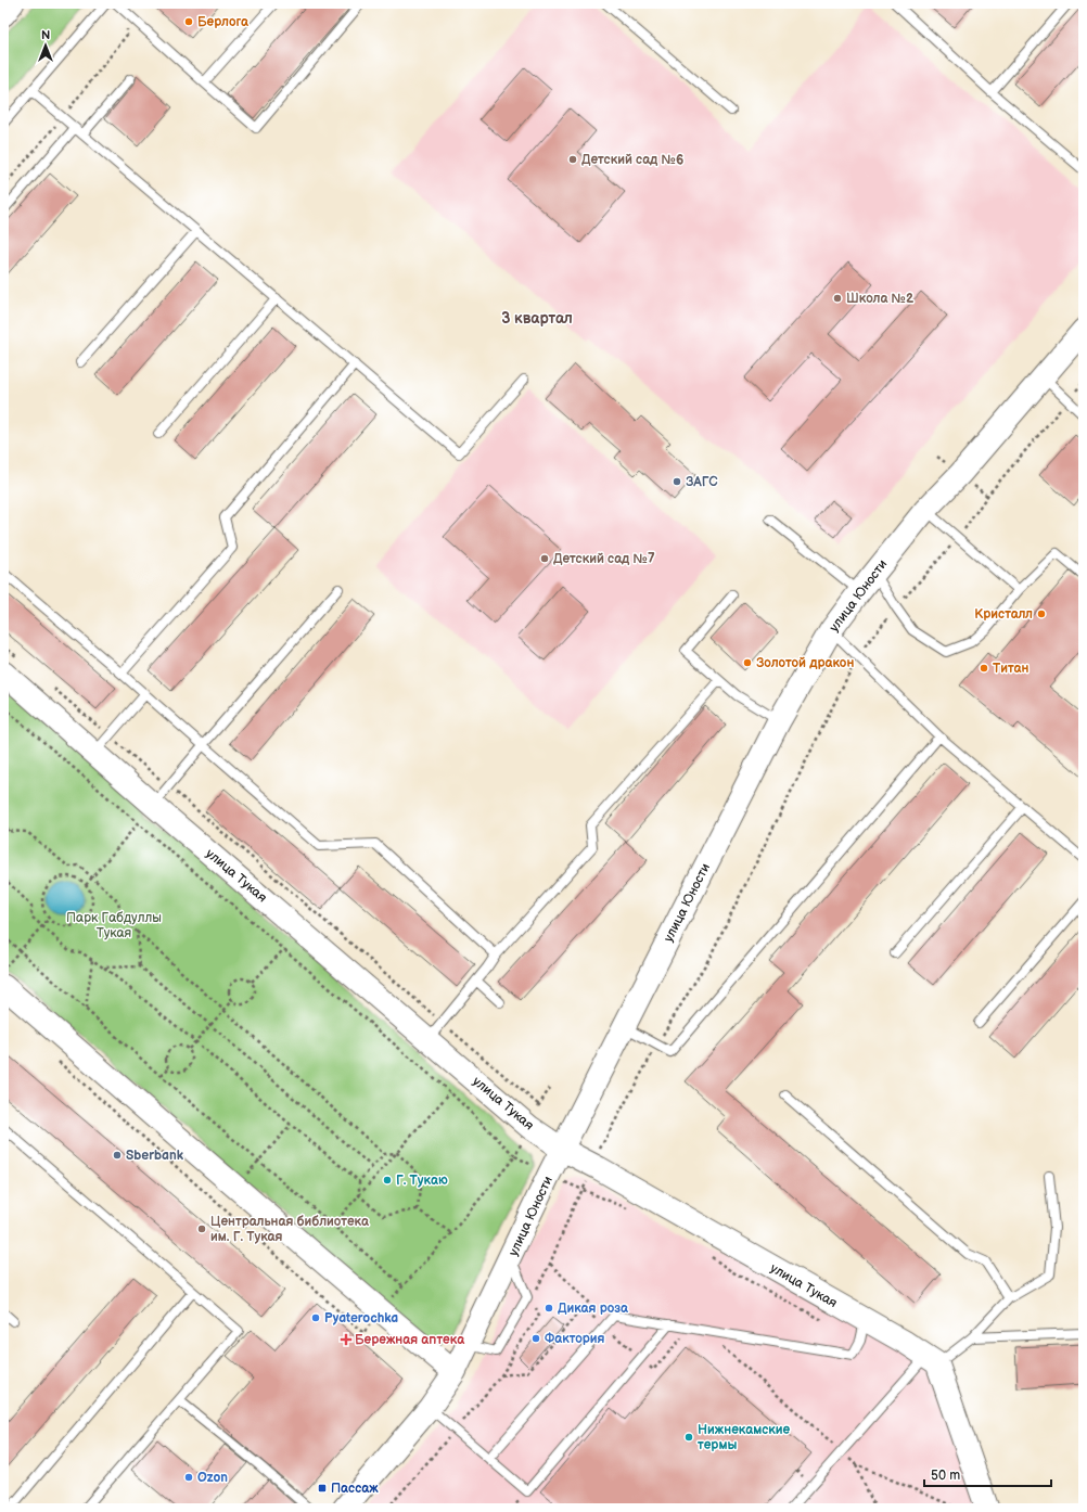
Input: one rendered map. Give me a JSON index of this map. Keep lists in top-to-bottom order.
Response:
{
  "streets": {
    "street": ["улица Юности", "улица Тукая"]
  },
  "crossings": [
    ["улица Юности", "улица Тукая"]
  ],
  "districts": ["3 квартал"],
  "parks": ["Парк Габдуллы Тукая"],
  "places": {
    "other": [
      "Берлога",
      "Детский сад №6",
      "Школа №2",
      "ЗАГС",
      "Детский сад №7",
      "Кристалл",
      "Золотой дракон",
      "Титан",
      "Sberbank",
      "Г. Тукаю",
      "Центральная библиотека им. Г. Тукая",
      "Дикая роза",
      "Pyaterochka",
      "Фактория",
      "Нижнекамские термы",
      "Ozon"
    ],
    "health": ["Бережная аптека"],
    "transit": ["Пассаж"]
  },
  "scale_bar": "50 m",
  "north": "top"
}
